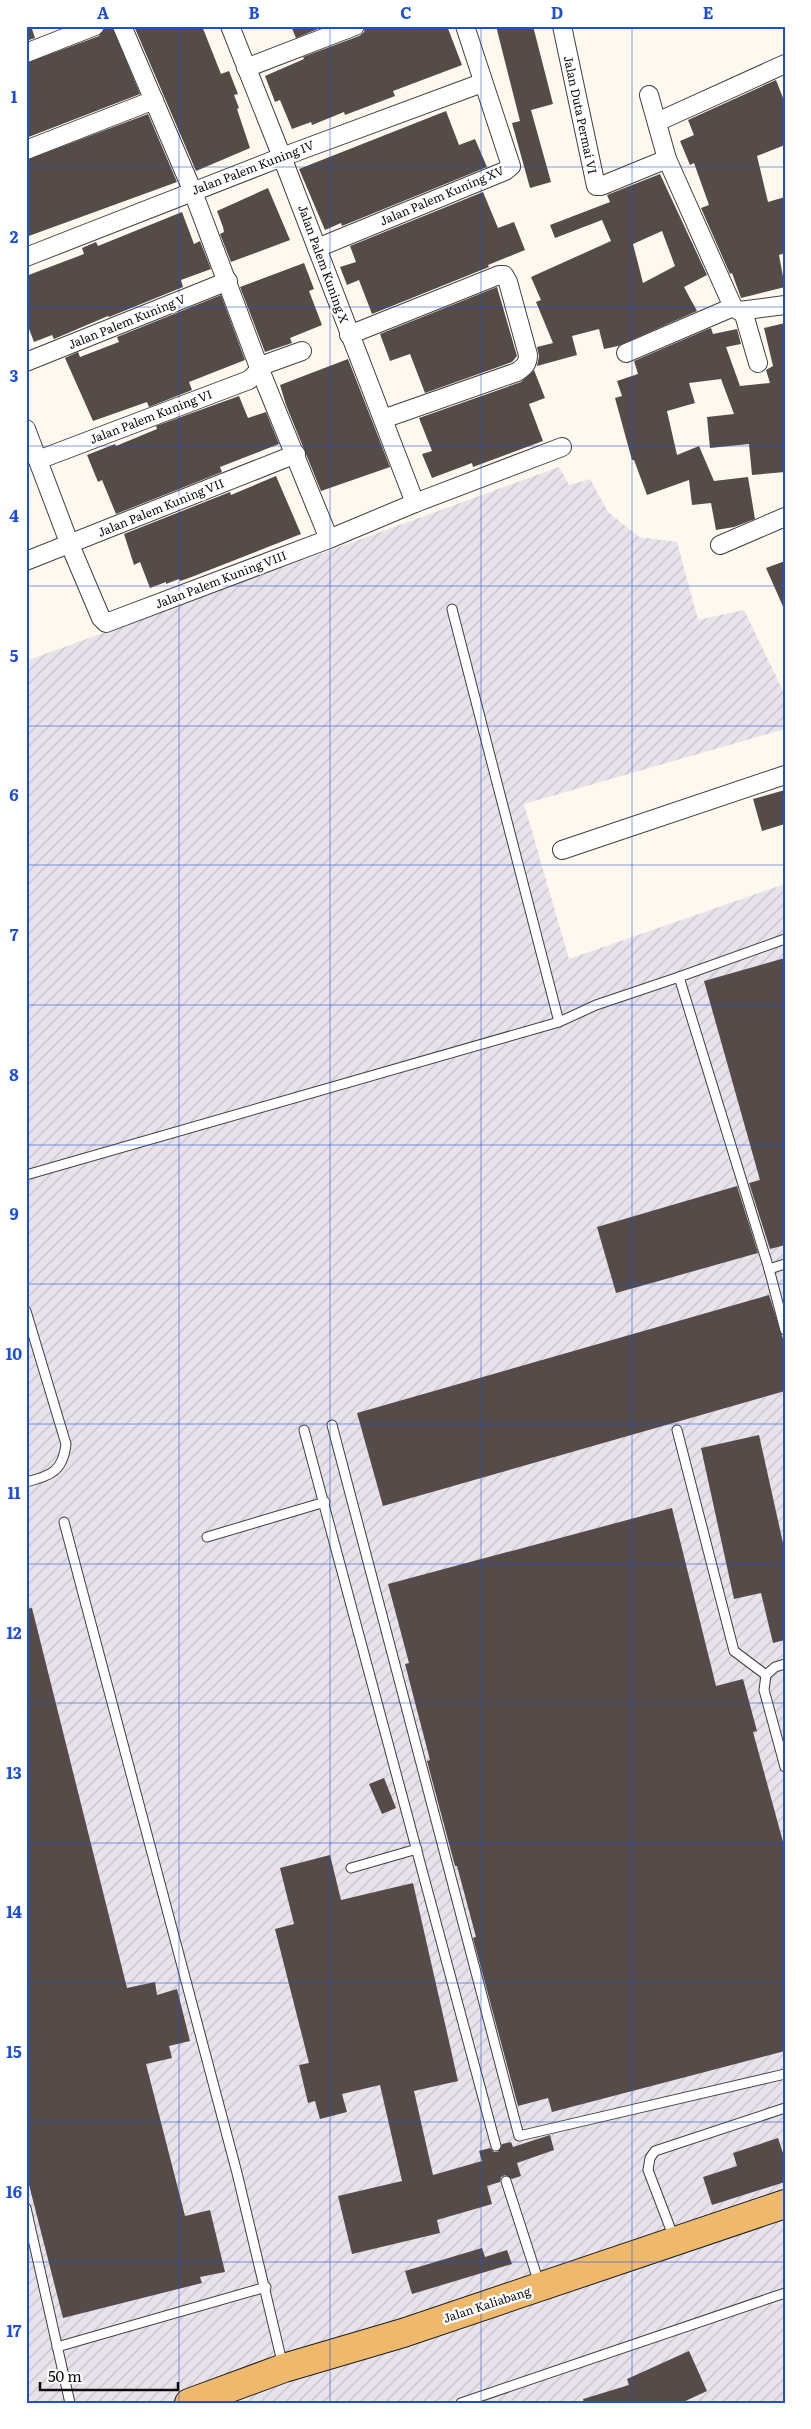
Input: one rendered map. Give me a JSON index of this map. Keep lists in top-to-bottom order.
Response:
{
  "streets": {
    "main road": ["Jalan Kaliabang"],
    "street": [
      "Jalan Duta Permai VI",
      "Jalan Palem Kuning IV",
      "Jalan Palem Kuning XV",
      "Jalan Palem Kuning X",
      "Jalan Palem Kuning V",
      "Jalan Palem Kuning VI",
      "Jalan Palem Kuning VII",
      "Jalan Palem Kuning VIII"
    ]
  },
  "crossings": [
    ["Jalan Palem Kuning IV", "Jalan Palem Kuning XV"],
    ["Jalan Palem Kuning IV", "Jalan Palem Kuning X"],
    ["Jalan Palem Kuning XV", "Jalan Palem Kuning X"],
    ["Jalan Palem Kuning X", "Jalan Palem Kuning VIII"],
    ["Jalan Palem Kuning VII", "Jalan Palem Kuning VIII"]
  ],
  "scale_bar": "50 m",
  "grid": {
    "columns": [
      "A",
      "B",
      "C",
      "D",
      "E"
    ],
    "rows": [
      "1",
      "2",
      "3",
      "4",
      "5",
      "6",
      "7",
      "8",
      "9",
      "10",
      "11",
      "12",
      "13",
      "14",
      "15",
      "16",
      "17"
    ]
  }
}
